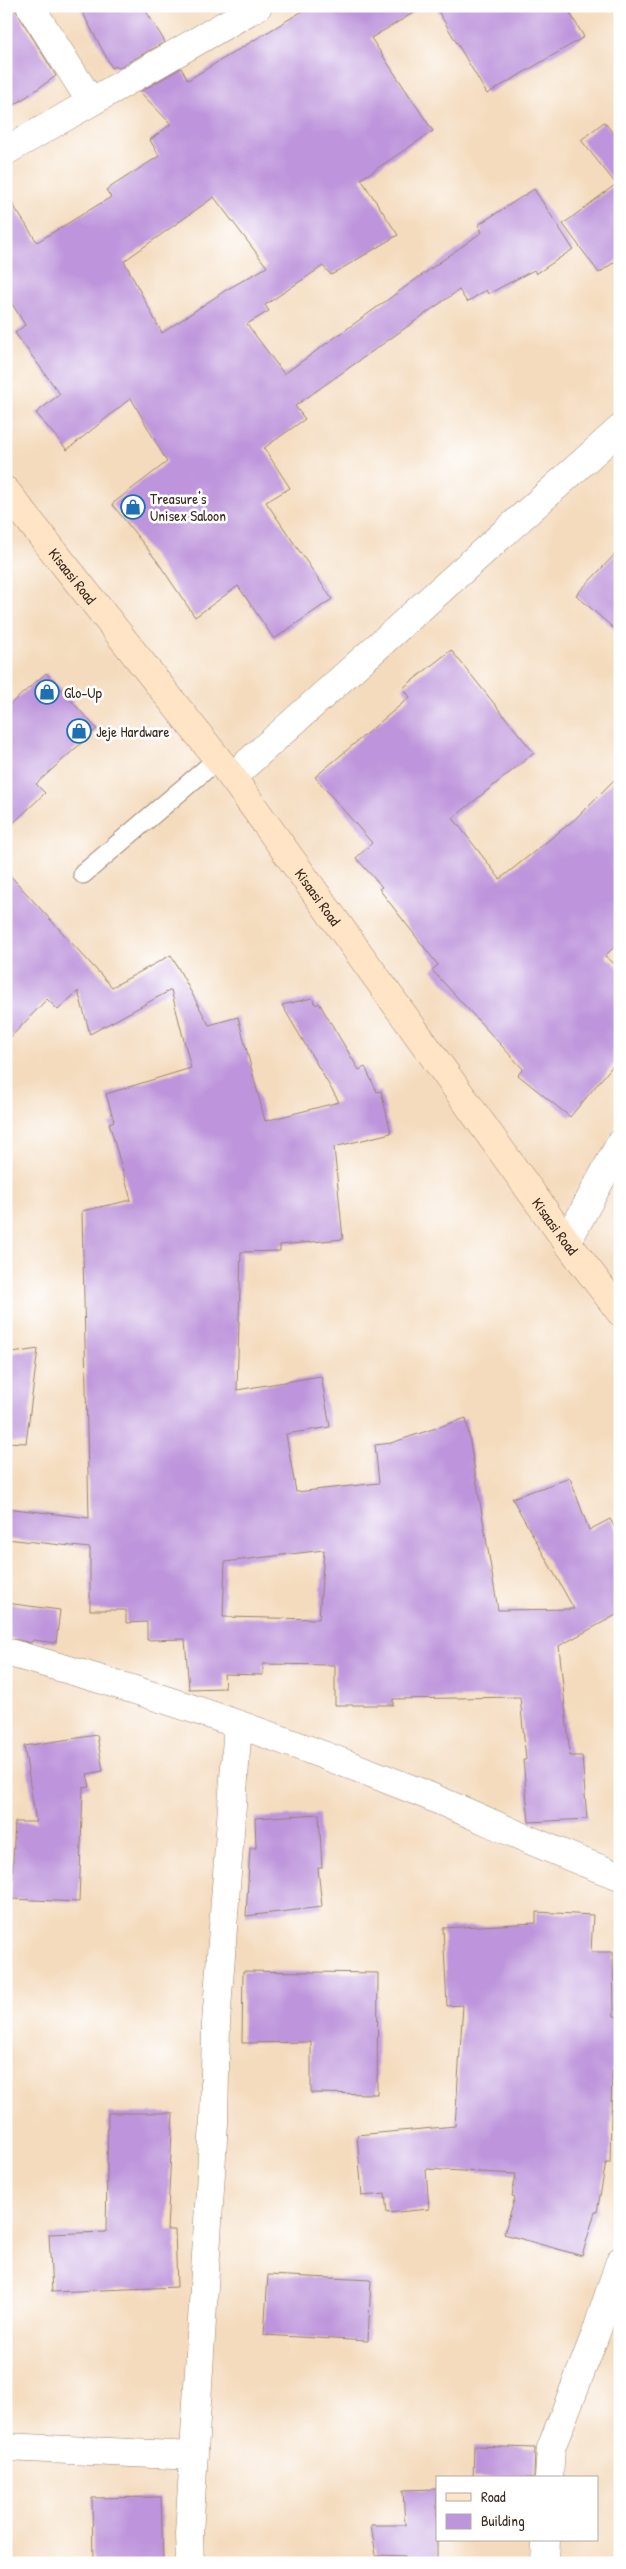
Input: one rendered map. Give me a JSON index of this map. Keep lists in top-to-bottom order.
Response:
{
  "streets": {
    "main road": ["Kisaasi Road"]
  },
  "places": {
    "shop": ["Treasure's Unisex Saloon", "Glo-Up", "Jeje Hardware"]
  },
  "legend": ["Road", "Building"]
}
